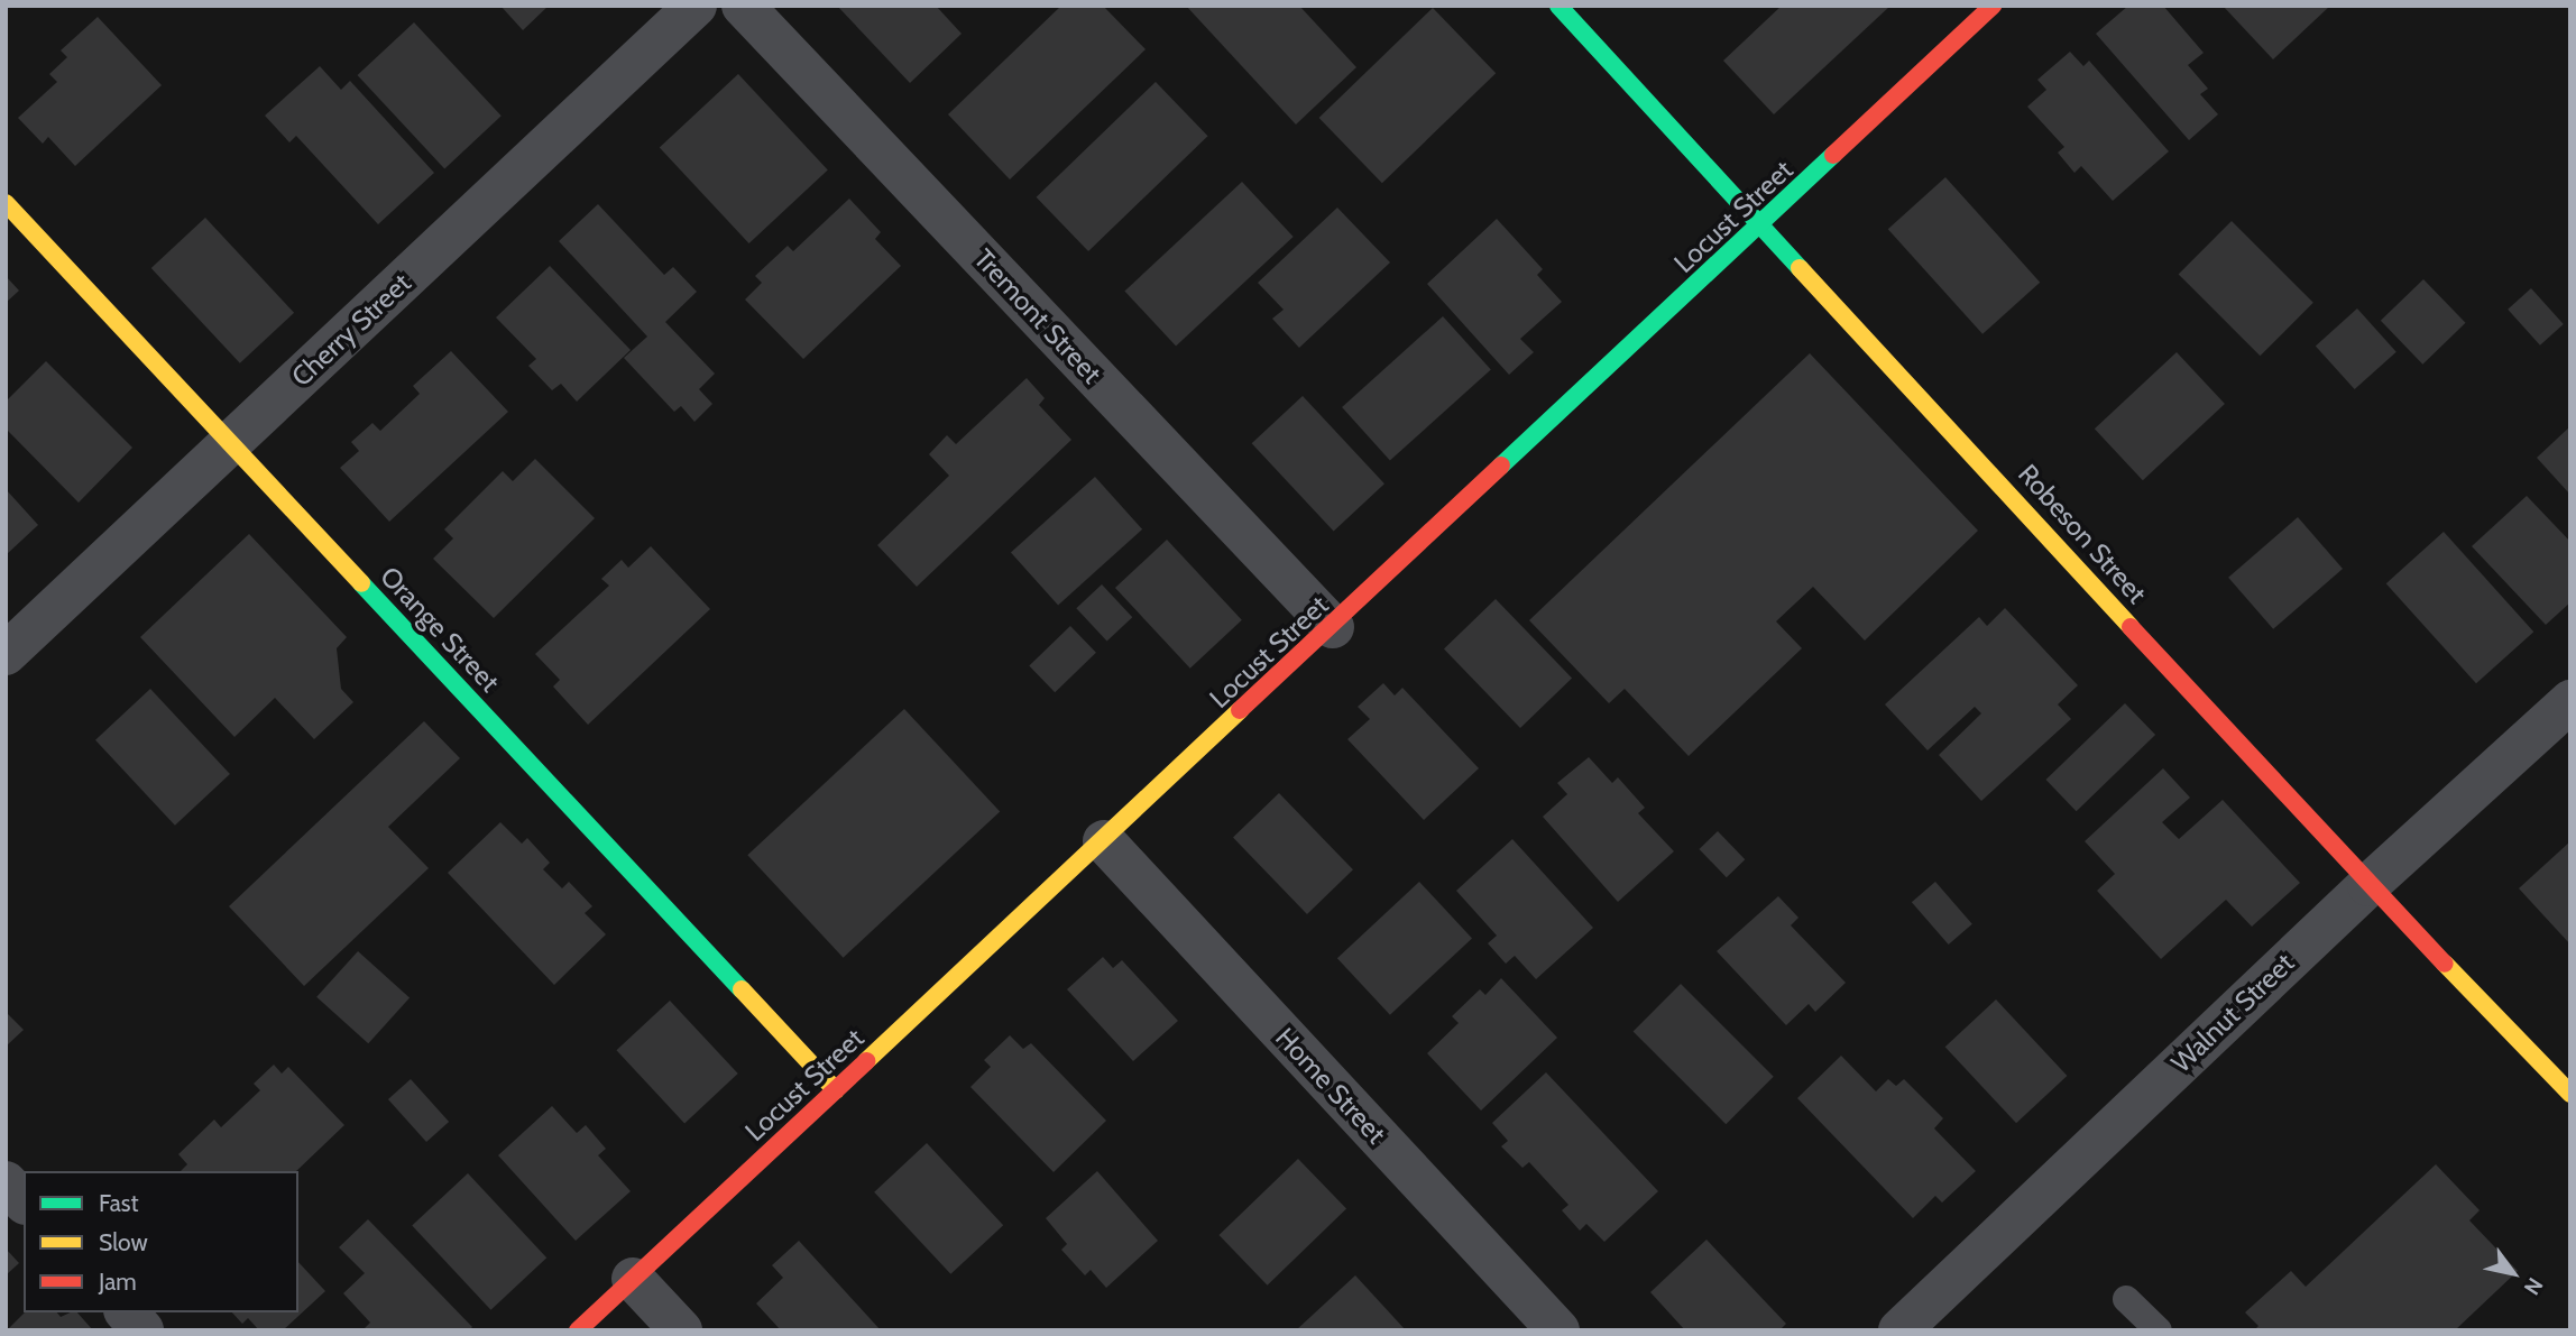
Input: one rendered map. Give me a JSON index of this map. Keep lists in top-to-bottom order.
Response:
{
  "streets": {
    "street": [
      "Locust Street",
      "Tremont Street",
      "Cherry Street",
      "Robeson Street",
      "Orange Street",
      "Walnut Street",
      "Home Street"
    ]
  },
  "crossings": [
    ["Locust Street", "Tremont Street"],
    ["Locust Street", "Robeson Street"],
    ["Locust Street", "Orange Street"],
    ["Locust Street", "Home Street"],
    ["Cherry Street", "Orange Street"],
    ["Robeson Street", "Walnut Street"]
  ],
  "legend": ["Fast", "Slow", "Jam"],
  "north": "bottom right"
}
